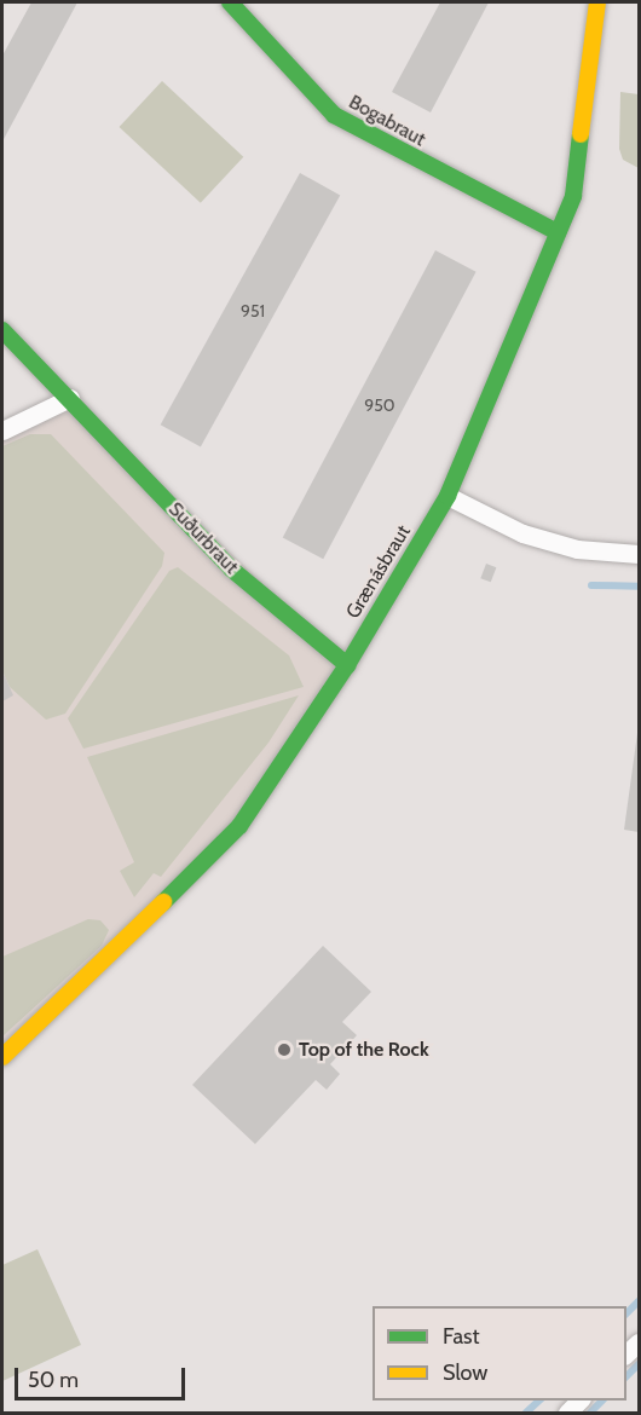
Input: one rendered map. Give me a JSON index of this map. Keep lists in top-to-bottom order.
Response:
{
  "streets": {
    "street": ["Bogabraut", "Suðurbraut", "Grænásbraut"]
  },
  "crossings": [
    ["Bogabraut", "Grænásbraut"],
    ["Suðurbraut", "Grænásbraut"]
  ],
  "places": ["Top of the Rock"],
  "house_numbers": ["951", "950"],
  "legend": ["Fast", "Slow"],
  "scale_bar": "50 m"
}
